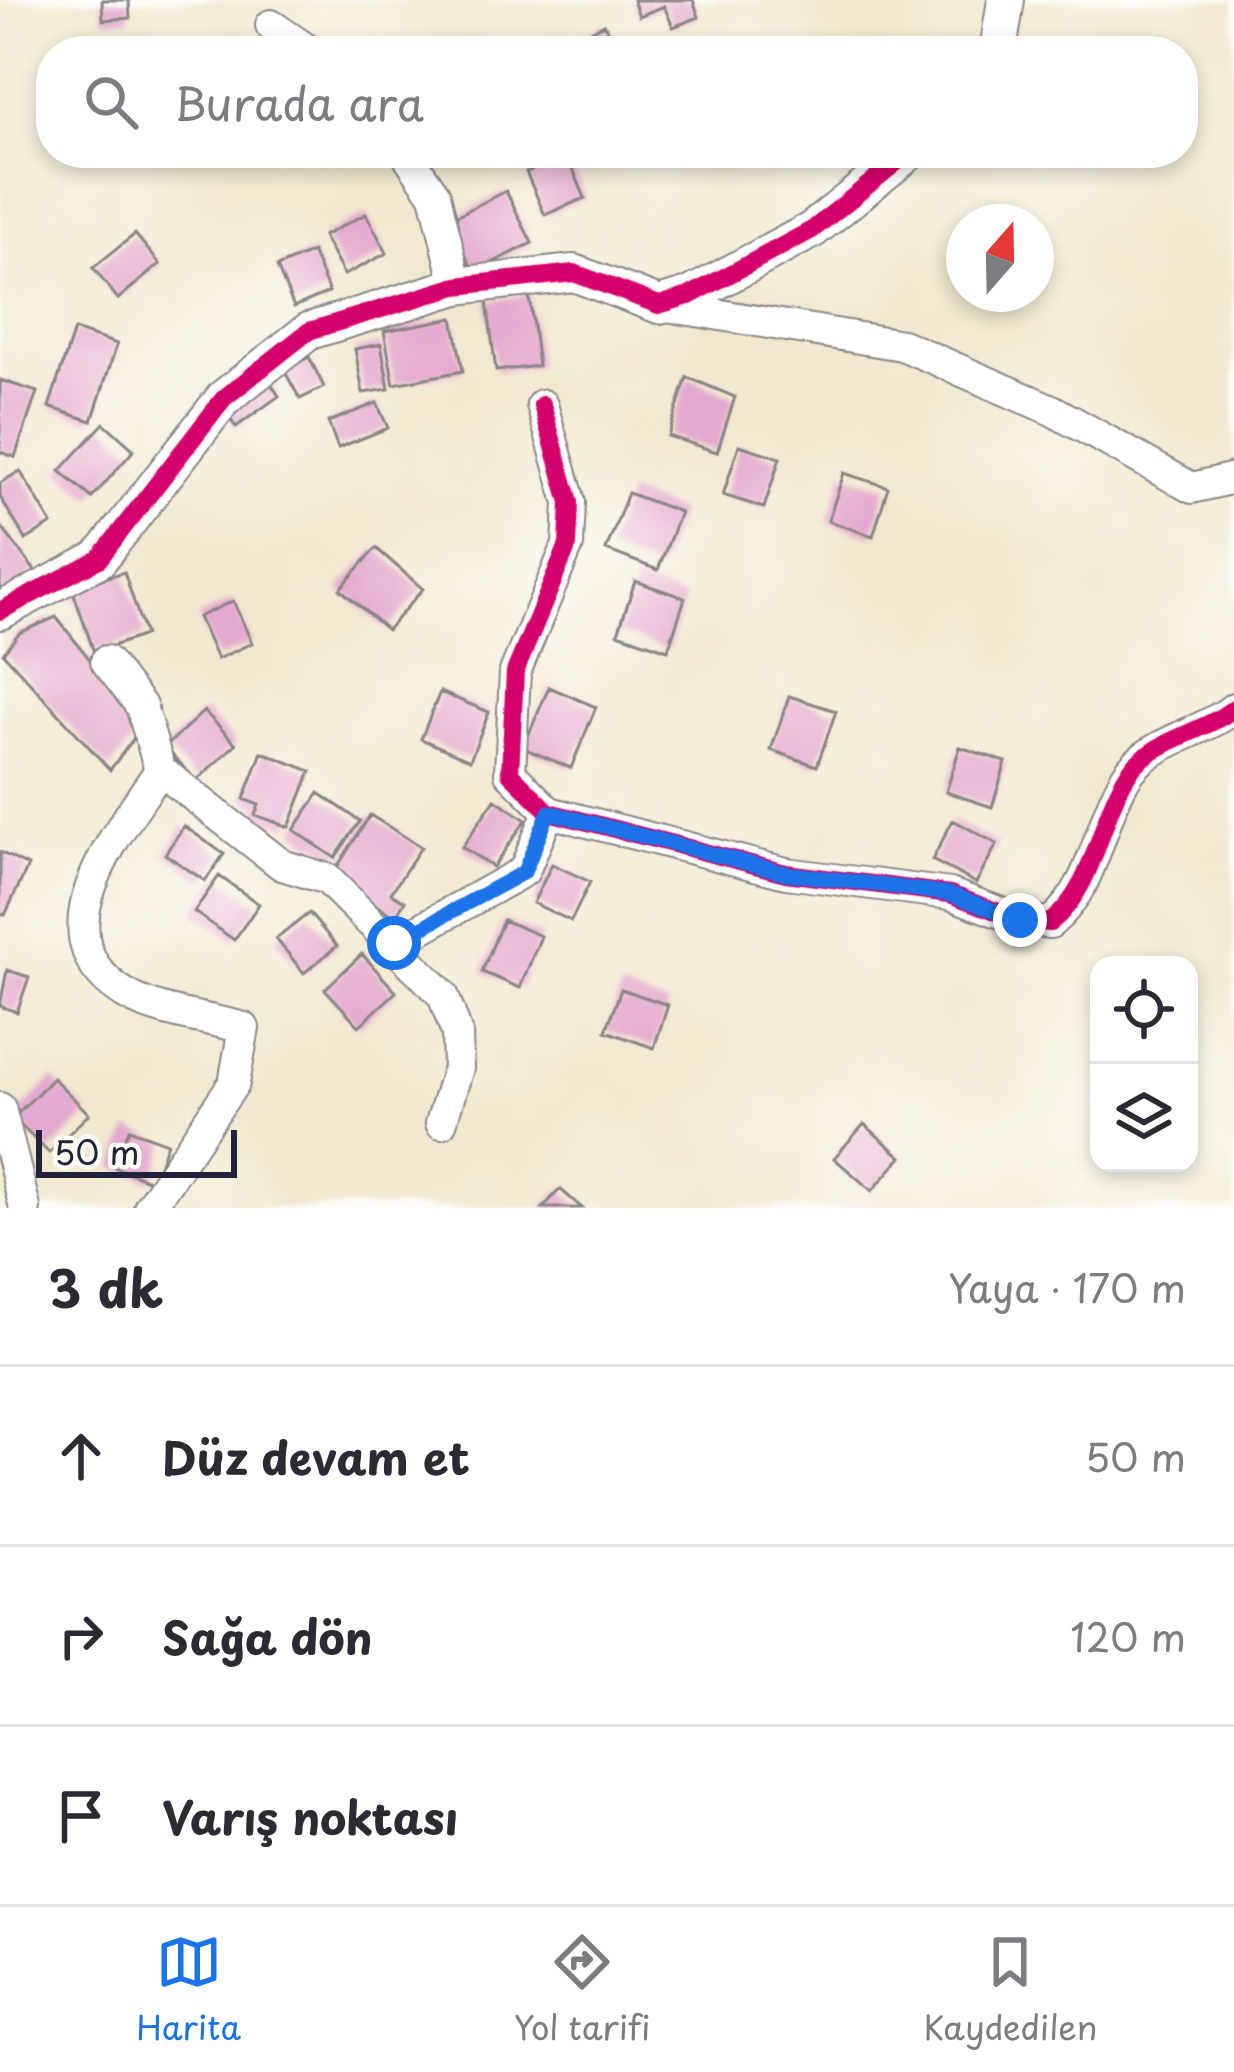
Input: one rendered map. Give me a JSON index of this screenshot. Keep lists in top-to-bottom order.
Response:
{
  "scale_bar": "50 m",
  "north": "top",
  "page": {
    "search": "Burada ara",
    "scale": "50 m",
    "heading": ["3 dk", "Yaya · 170 m"],
    "list": [
      ["Düz devam et", "50 m"],
      ["Sağa dön", "120 m"],
      "Varış noktası"
    ],
    "nav": ["Harita", "Yol tarifi", "Kaydedilen"]
  }
}
